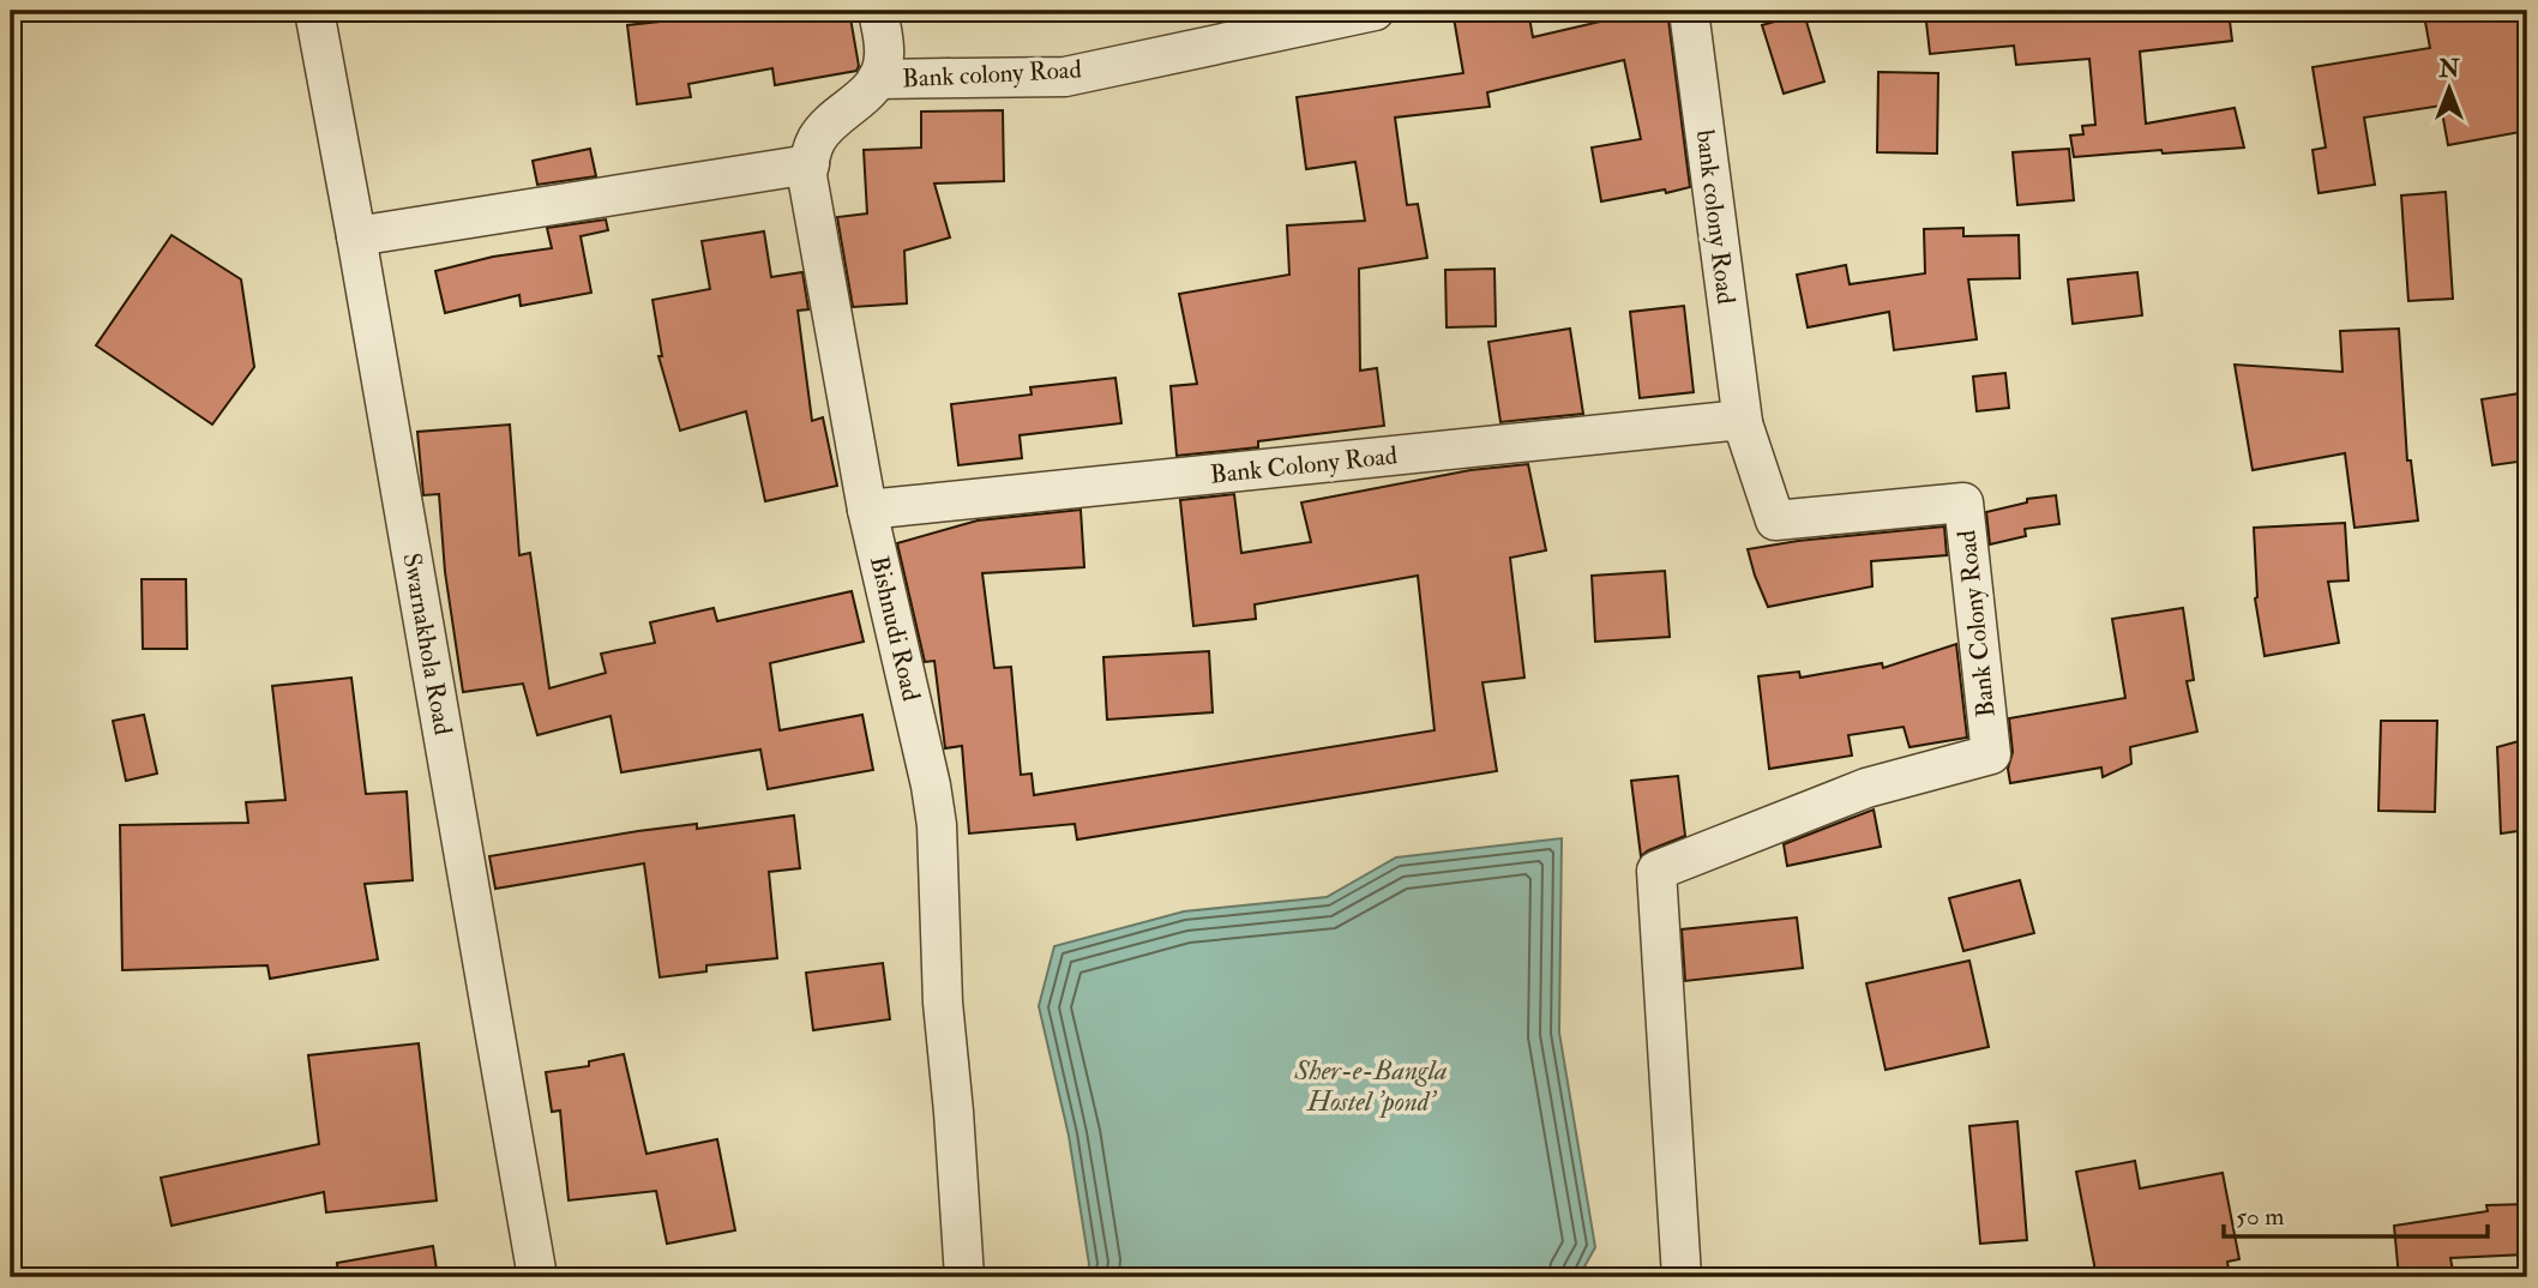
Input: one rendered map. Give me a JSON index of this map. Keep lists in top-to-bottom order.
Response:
{
  "streets": {
    "street": [
      "Bank colony Road",
      "bank colony Road",
      "Bank Colony Road",
      "Bishnudi Road",
      "Swarnakhola Road"
    ]
  },
  "crossings": [
    ["Bank colony Road", "Bishnudi Road"],
    ["bank colony Road", "Bank Colony Road"],
    ["Bank Colony Road", "Bishnudi Road"]
  ],
  "water": ["Sher-e-Bangla Hostel 'pond'"],
  "scale_bar": "50 m",
  "north": "top"
}
